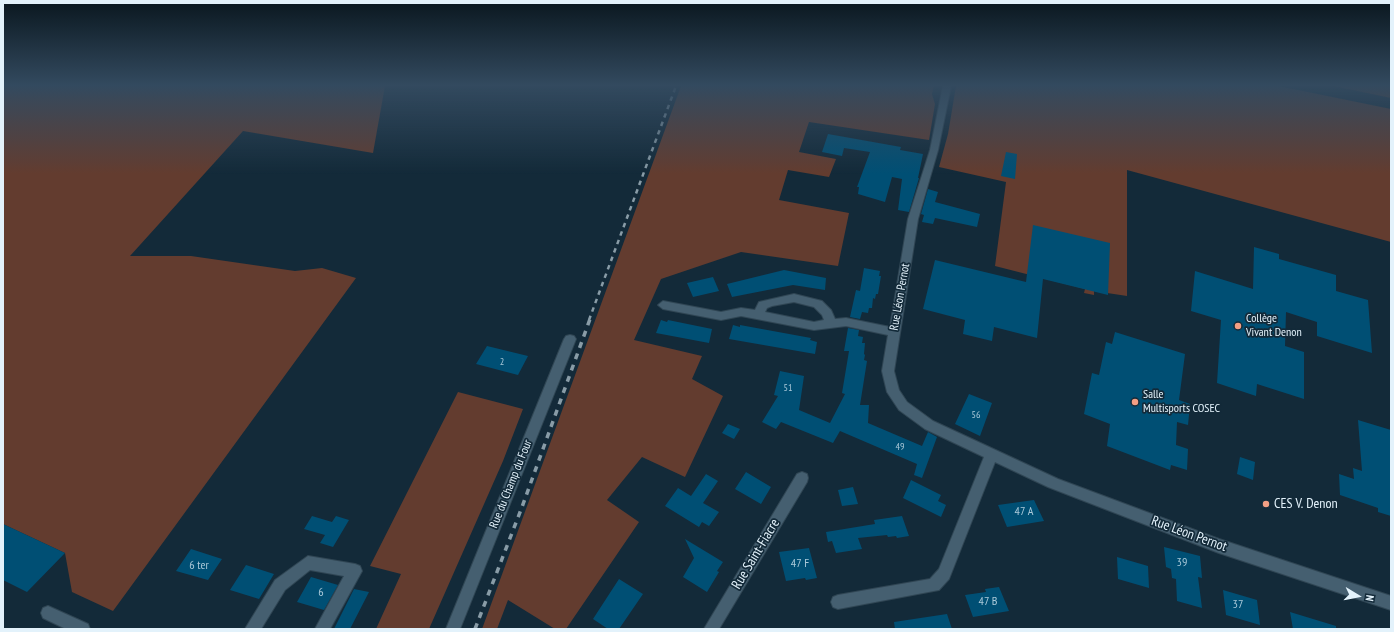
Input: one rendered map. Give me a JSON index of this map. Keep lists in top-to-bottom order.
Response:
{
  "streets": {
    "street": ["Rue Léon Pernot", "Rue du Champ du Four", "Rue Saint-Fiacre"]
  },
  "places": ["Collège Vivant Denon", "Salle Multisports COSEC", "CES V. Denon"],
  "house_numbers": [
    "2",
    "51",
    "56",
    "49",
    "47 A",
    "39",
    "47 F",
    "6 ter",
    "6",
    "47 B",
    "37"
  ],
  "north": "right"
}
